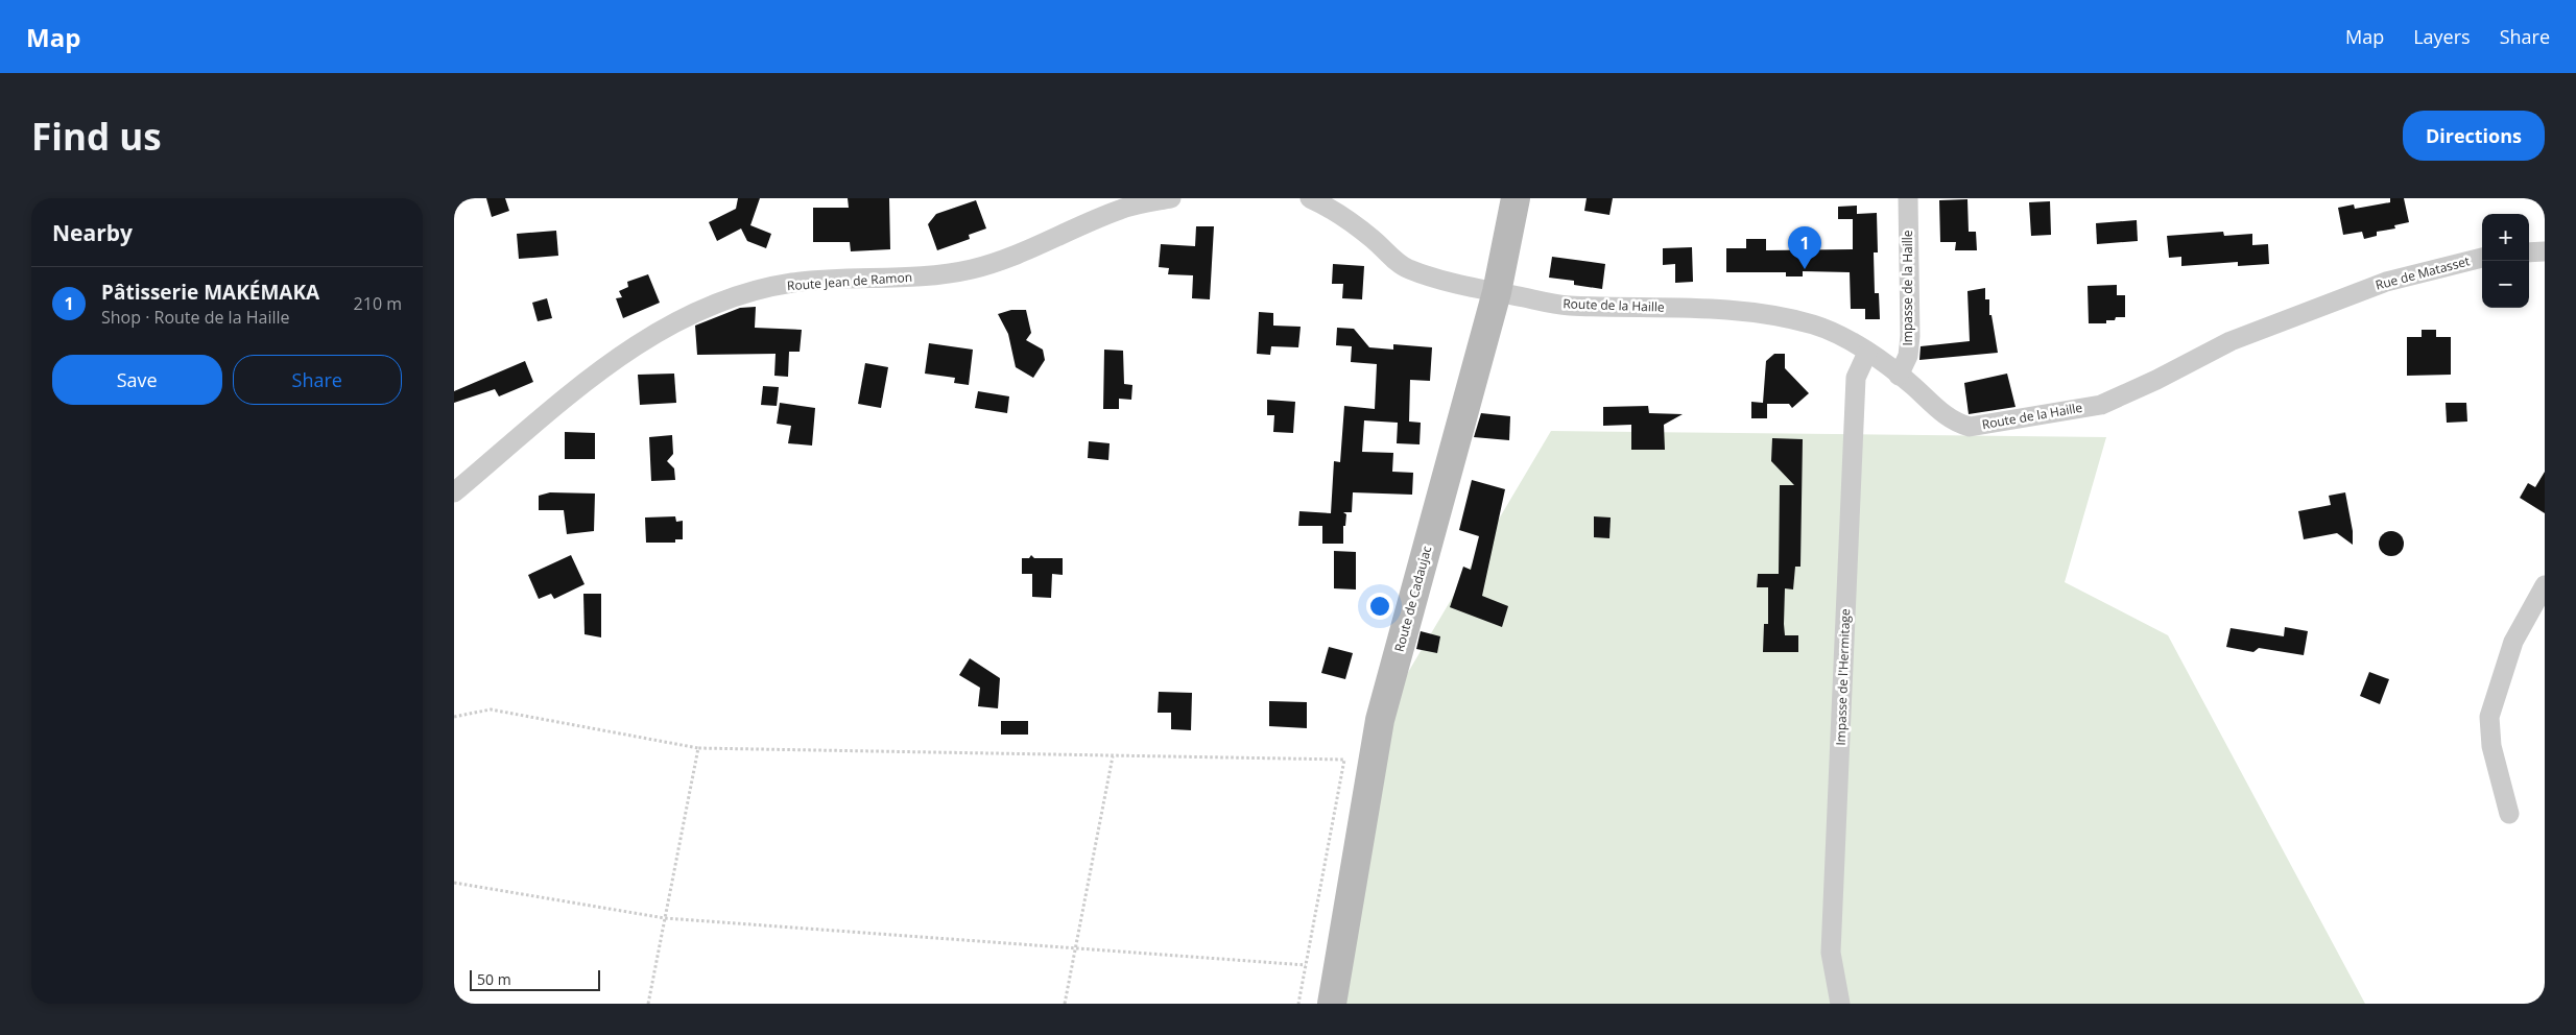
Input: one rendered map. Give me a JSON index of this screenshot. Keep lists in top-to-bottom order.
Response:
{
  "streets": {
    "street": [
      "Rue de Matasset",
      "Route Jean de Ramon",
      "Impasse de la Haille",
      "Route de la Haille",
      "Route de Cadaujac",
      "Impasse de l'Hermitage"
    ]
  },
  "crossings": [
    ["Rue de Matasset", "Route de la Haille"],
    ["Impasse de la Haille", "Route de la Haille"],
    ["Route de la Haille", "Route de Cadaujac"],
    ["Route de la Haille", "Impasse de l'Hermitage"]
  ],
  "scale_bar": "50 m",
  "page": {
    "header": "Map",
    "nav": ["Map", "Layers", "Share"],
    "buttons": [
      "Directions",
      ["Save", "Share"]
    ],
    "title": "Find us",
    "heading": "Nearby",
    "map_buttons": ["+", "−"],
    "pins": "1",
    "list": [
      {
        "mark": "1",
        "name": "Pâtisserie MAKÉMAKA",
        "note": "Shop · Route de la Haille",
        "value": "210 m"
      }
    ],
    "scale": "50 m"
  }
}
